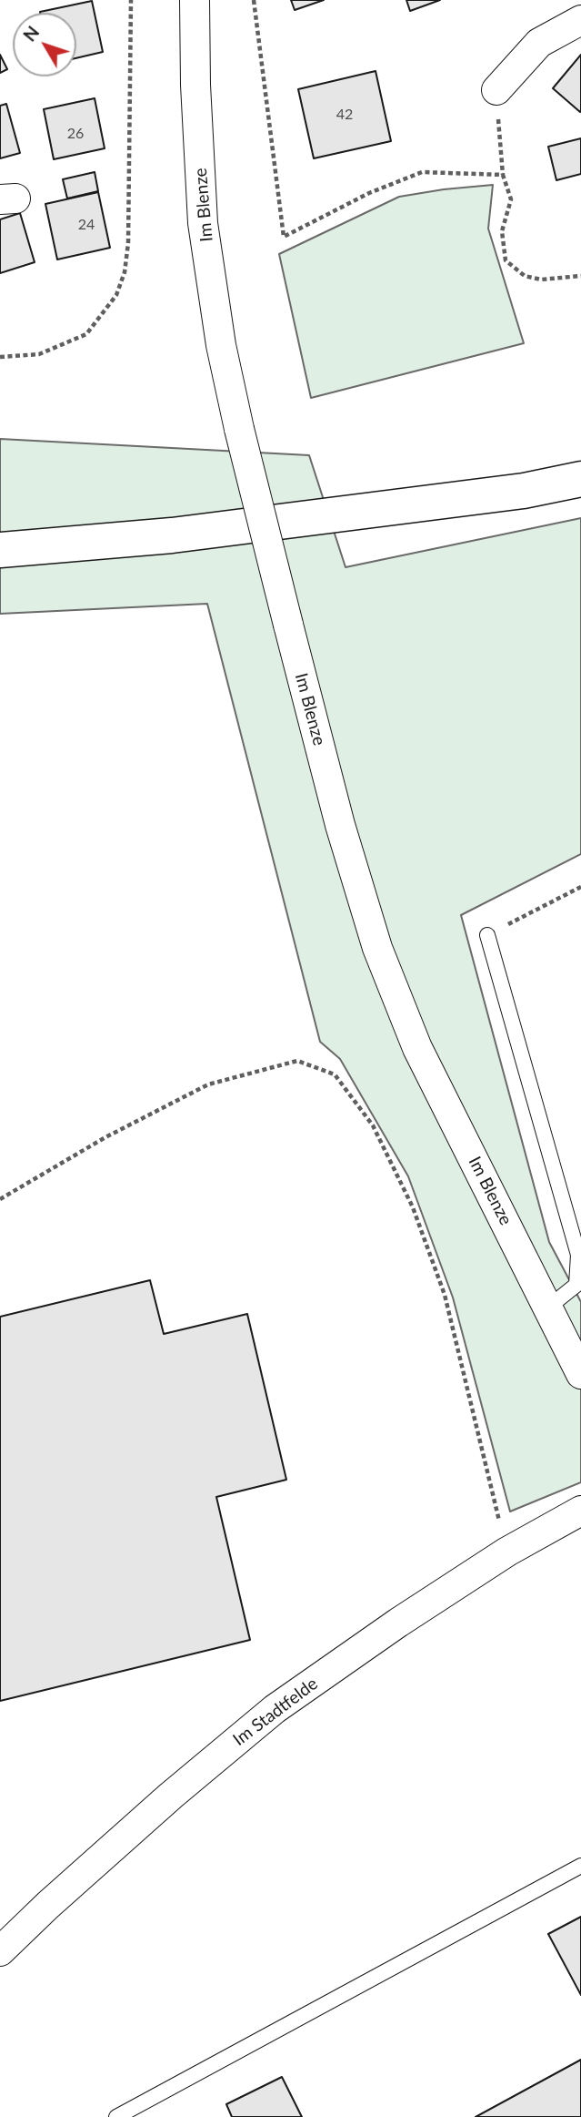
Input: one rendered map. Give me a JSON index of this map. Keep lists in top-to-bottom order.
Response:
{
  "streets": {
    "street": ["Im Blenze", "Im Stadtfelde"]
  },
  "house_numbers": ["42", "26", "24"],
  "north": "top left"
}
